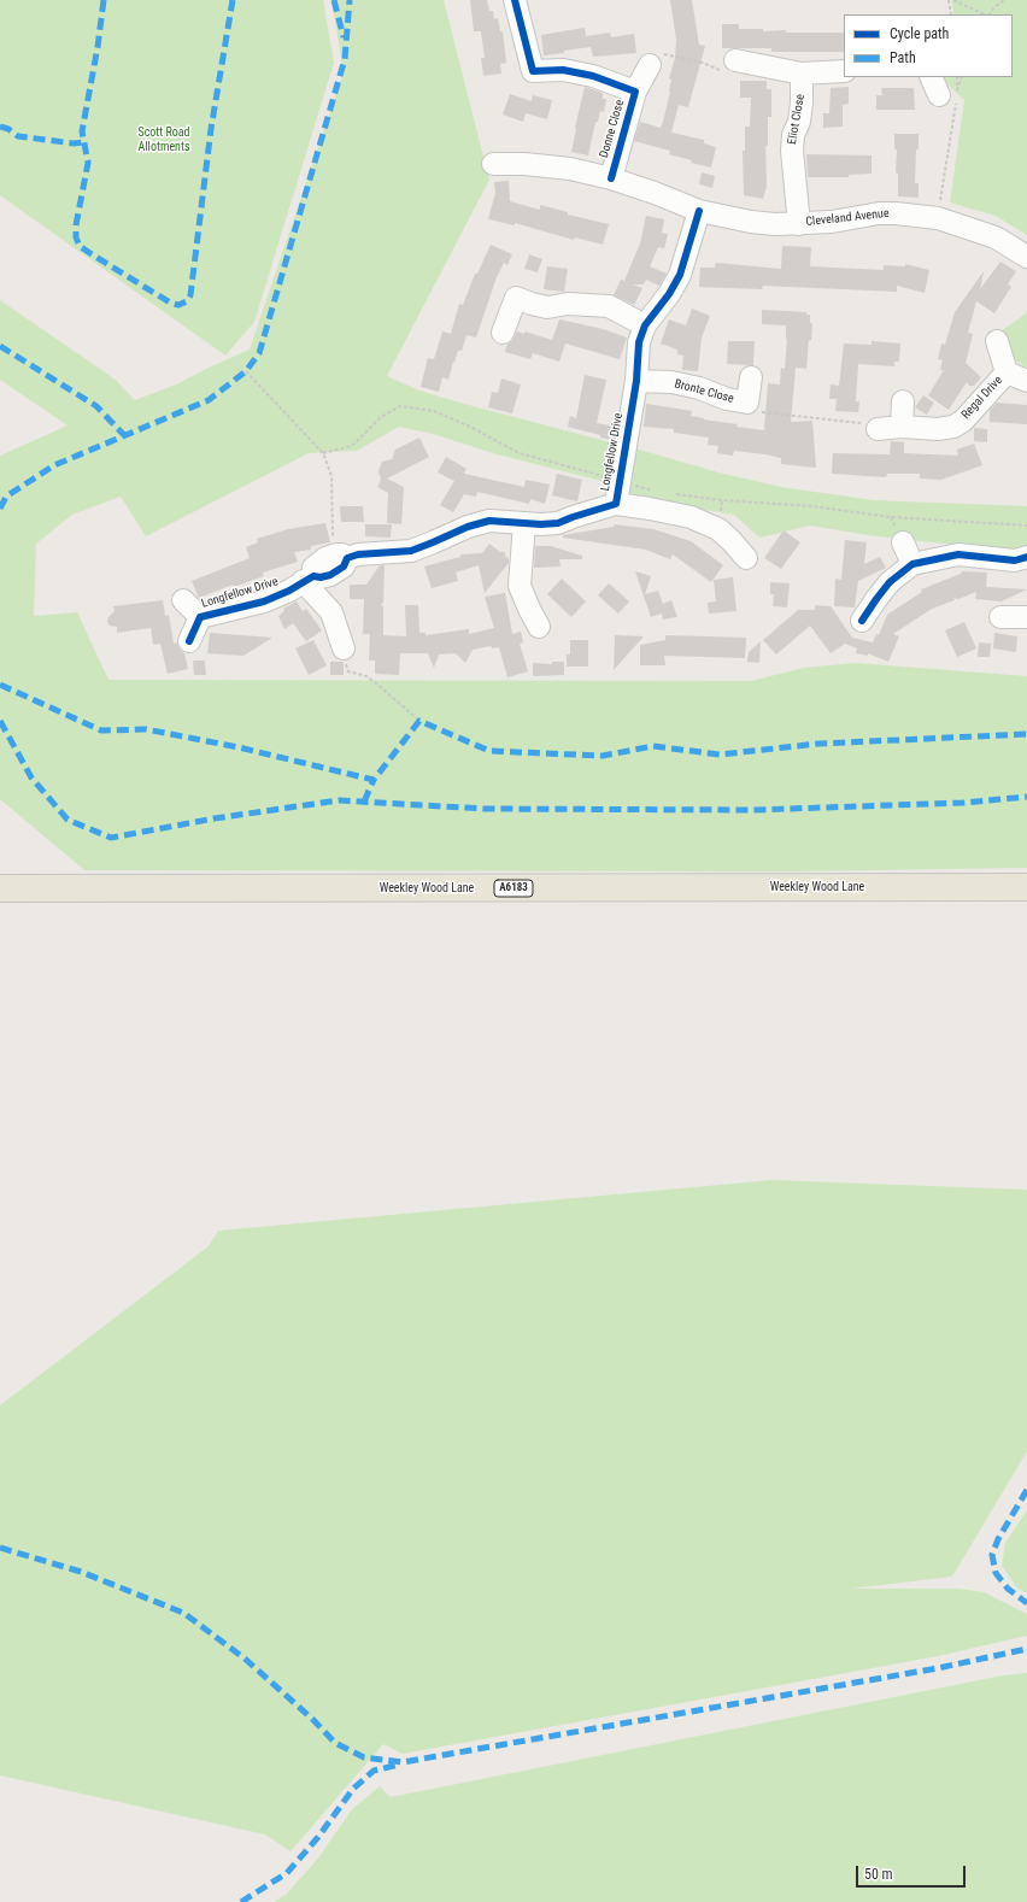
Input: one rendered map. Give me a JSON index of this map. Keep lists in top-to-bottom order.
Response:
{
  "streets": {
    "main road": ["Weekley Wood Lane", "A6183"],
    "street": [
      "Eliot Close",
      "Donne Close",
      "Cleveland Avenue",
      "Bronte Close",
      "Regal Drive",
      "Longfellow Drive"
    ]
  },
  "crossings": [
    ["Eliot Close", "Cleveland Avenue"],
    ["Donne Close", "Cleveland Avenue"],
    ["Cleveland Avenue", "Longfellow Drive"],
    ["Bronte Close", "Longfellow Drive"]
  ],
  "parks": ["Scott Road Allotments"],
  "legend": ["Cycle path", "Path"],
  "scale_bar": "50 m"
}
